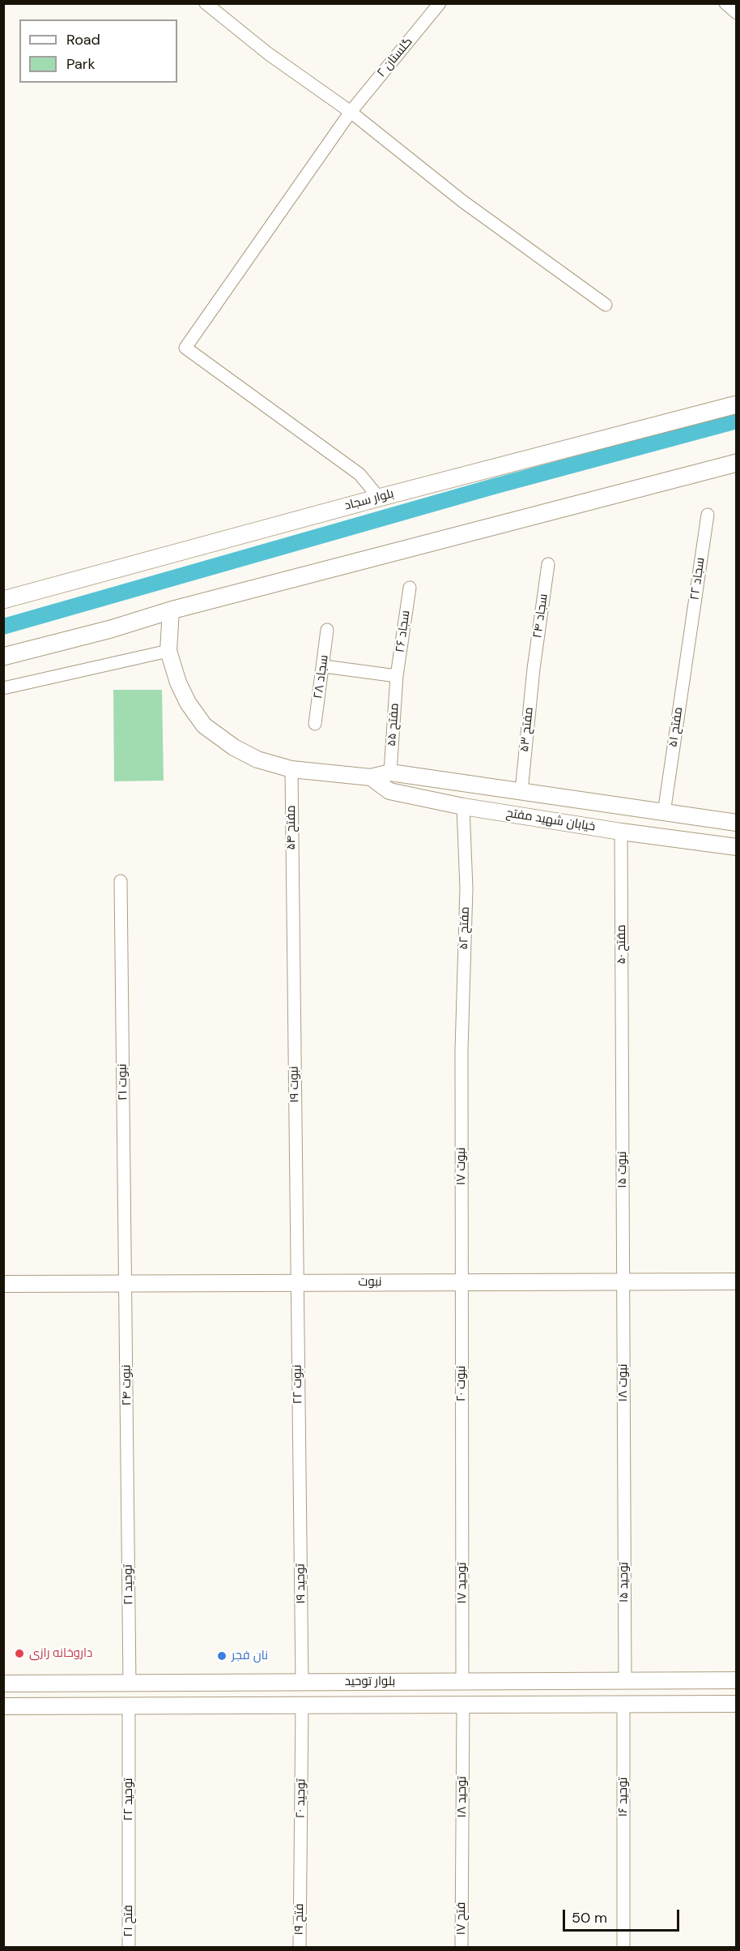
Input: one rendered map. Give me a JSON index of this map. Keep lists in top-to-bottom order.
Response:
{
  "streets": {
    "main road": ["بلوار سجاد"],
    "street": [
      "گلستان ۲",
      "سجاد ۲۲",
      "سجاد ۲۴",
      "سجاد ۲۶",
      "سجاد ۲۸",
      "مفتح ۵۵",
      "مفتح ۵۱",
      "مفتح ۵۳",
      "خیابان شهید مفتح",
      "مفتح ۵۴",
      "مفتح ۵۲",
      "مفتح ۵۰",
      "نبوت ۲۱",
      "نبوت ۱۹",
      "نبوت ۱۷",
      "نبوت ۱۵",
      "نبوت",
      "نبوت ۱۸",
      "نبوت ۲۰",
      "نبوت ۲۲",
      "نبوت ۲۴",
      "توحید ۱۵",
      "توحید ۱۷",
      "توحید ۱۹",
      "توحید ۲۱",
      "بلوار توحید",
      "توحید ۱۸",
      "توحید ۱۶",
      "توحید ۲۰",
      "توحید ۲۲",
      "فتح ۱۷",
      "فتح ۱۹",
      "فتح ۲۱"
    ]
  },
  "crossings": [
    ["گلستان ۲", "بلوار سجاد"],
    ["سجاد ۲۲", "مفتح ۵۱"],
    ["سجاد ۲۴", "مفتح ۵۳"],
    ["سجاد ۲۶", "مفتح ۵۵"],
    ["مفتح ۵۵", "خیابان شهید مفتح"],
    ["مفتح ۵۱", "خیابان شهید مفتح"],
    ["مفتح ۵۳", "خیابان شهید مفتح"],
    ["خیابان شهید مفتح", "مفتح ۵۴"],
    ["خیابان شهید مفتح", "مفتح ۵۲"],
    ["خیابان شهید مفتح", "مفتح ۵۰"],
    ["مفتح ۵۴", "نبوت ۱۹"],
    ["مفتح ۵۲", "نبوت ۱۷"],
    ["مفتح ۵۰", "نبوت ۱۵"],
    ["نبوت ۲۱", "نبوت"],
    ["نبوت ۲۱", "نبوت ۲۴"],
    ["نبوت ۱۹", "نبوت"],
    ["نبوت ۱۹", "نبوت ۲۲"],
    ["نبوت ۱۷", "نبوت"],
    ["نبوت ۱۷", "نبوت ۲۰"],
    ["نبوت ۱۵", "نبوت"],
    ["نبوت ۱۵", "نبوت ۱۸"],
    ["نبوت", "نبوت ۱۸"],
    ["نبوت", "نبوت ۲۰"],
    ["نبوت", "نبوت ۲۲"],
    ["نبوت", "نبوت ۲۴"],
    ["نبوت ۱۸", "توحید ۱۵"],
    ["نبوت ۲۰", "توحید ۱۷"],
    ["نبوت ۲۲", "توحید ۱۹"],
    ["نبوت ۲۴", "توحید ۲۱"],
    ["توحید ۱۵", "بلوار توحید"],
    ["توحید ۱۷", "بلوار توحید"],
    ["توحید ۱۹", "بلوار توحید"],
    ["توحید ۲۱", "بلوار توحید"],
    ["بلوار توحید", "توحید ۱۸"],
    ["بلوار توحید", "توحید ۱۶"],
    ["بلوار توحید", "توحید ۲۰"],
    ["بلوار توحید", "توحید ۲۲"],
    ["توحید ۱۸", "فتح ۱۷"],
    ["توحید ۲۰", "فتح ۱۹"],
    ["توحید ۲۲", "فتح ۲۱"]
  ],
  "places": ["داروخانه رازی", "نان فجر"],
  "legend": ["Road", "Park"],
  "scale_bar": "50 m"
}
